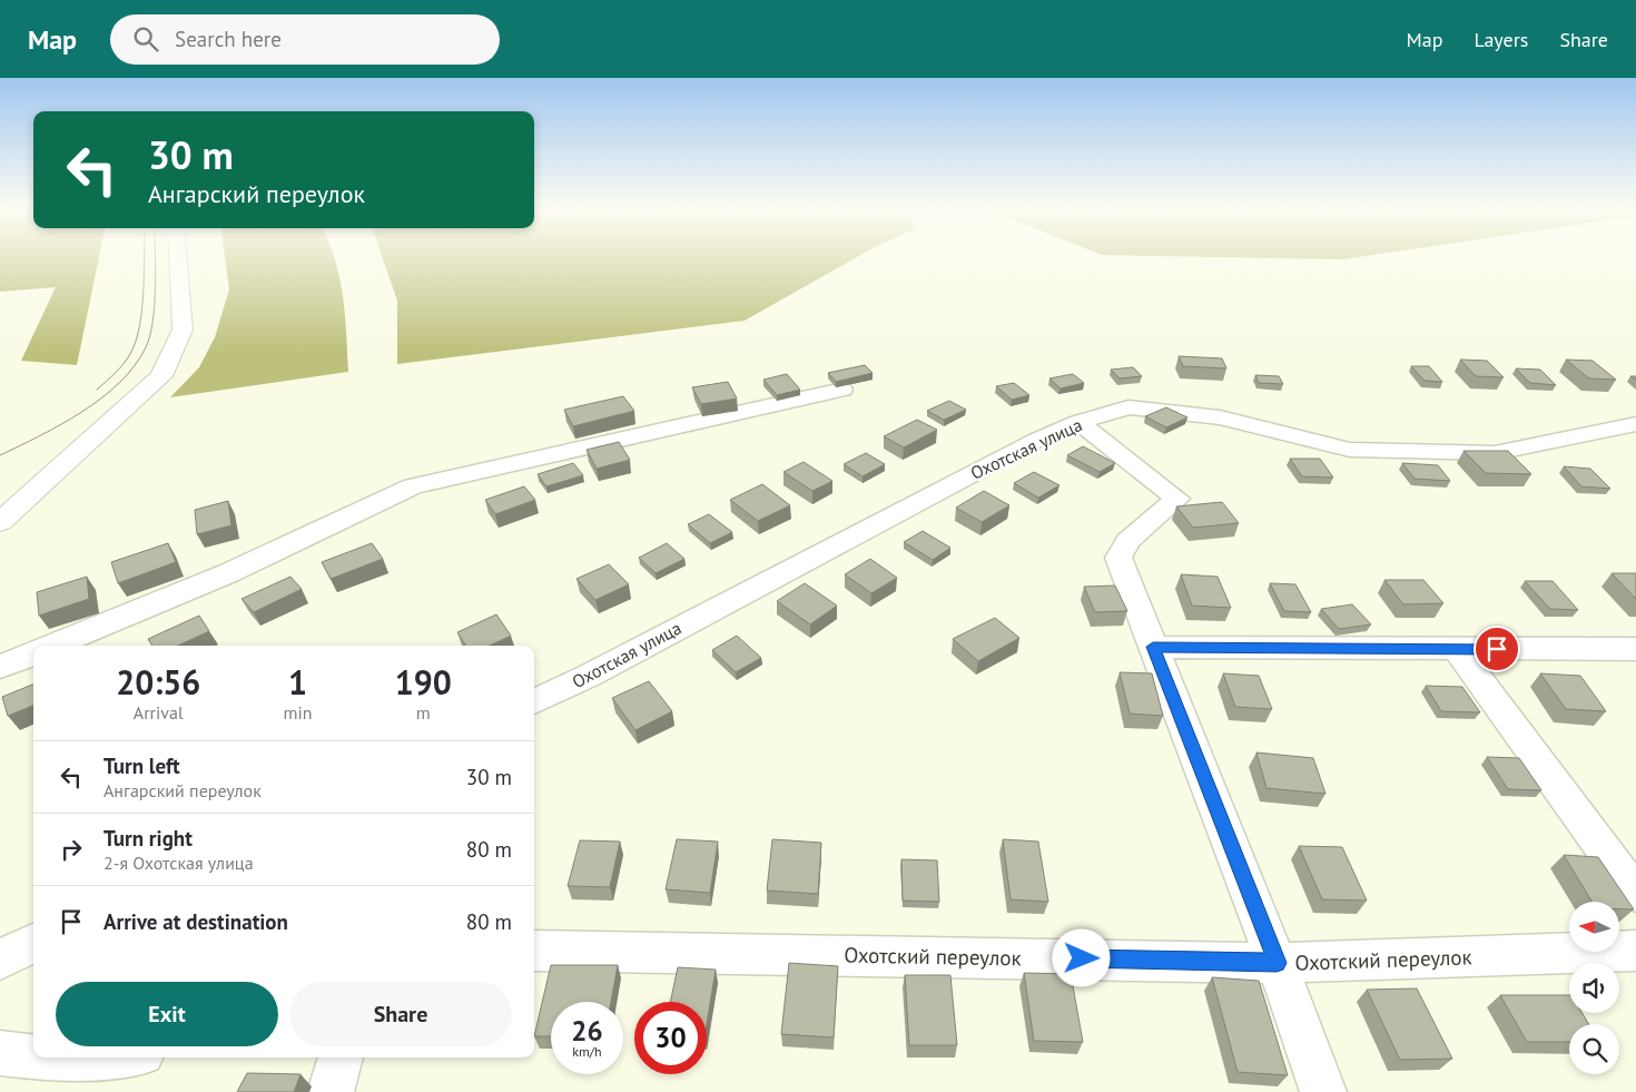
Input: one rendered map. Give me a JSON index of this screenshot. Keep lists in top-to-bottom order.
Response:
{
  "streets": {
    "street": ["Охотская улица", "Охотский переулок"]
  },
  "north": "left",
  "page": {
    "header": "Map",
    "search": "Search here",
    "nav": ["Map", "Layers", "Share"],
    "turn": ["30 m", "Ангарский переулок"],
    "eta": [
      "20:56",
      "Arrival",
      "1",
      "min",
      "190",
      "m"
    ],
    "list": [
      {
        "name": "Turn left",
        "note": "Ангарский переулок",
        "value": "30 m"
      },
      {
        "name": "Turn right",
        "note": "2-я Охотская улица",
        "value": "80 m"
      },
      {
        "name": "Arrive at destination",
        "value": "80 m"
      }
    ],
    "buttons": ["Exit", "Share"],
    "speed": "26 km/h",
    "limit": "30"
  }
}
